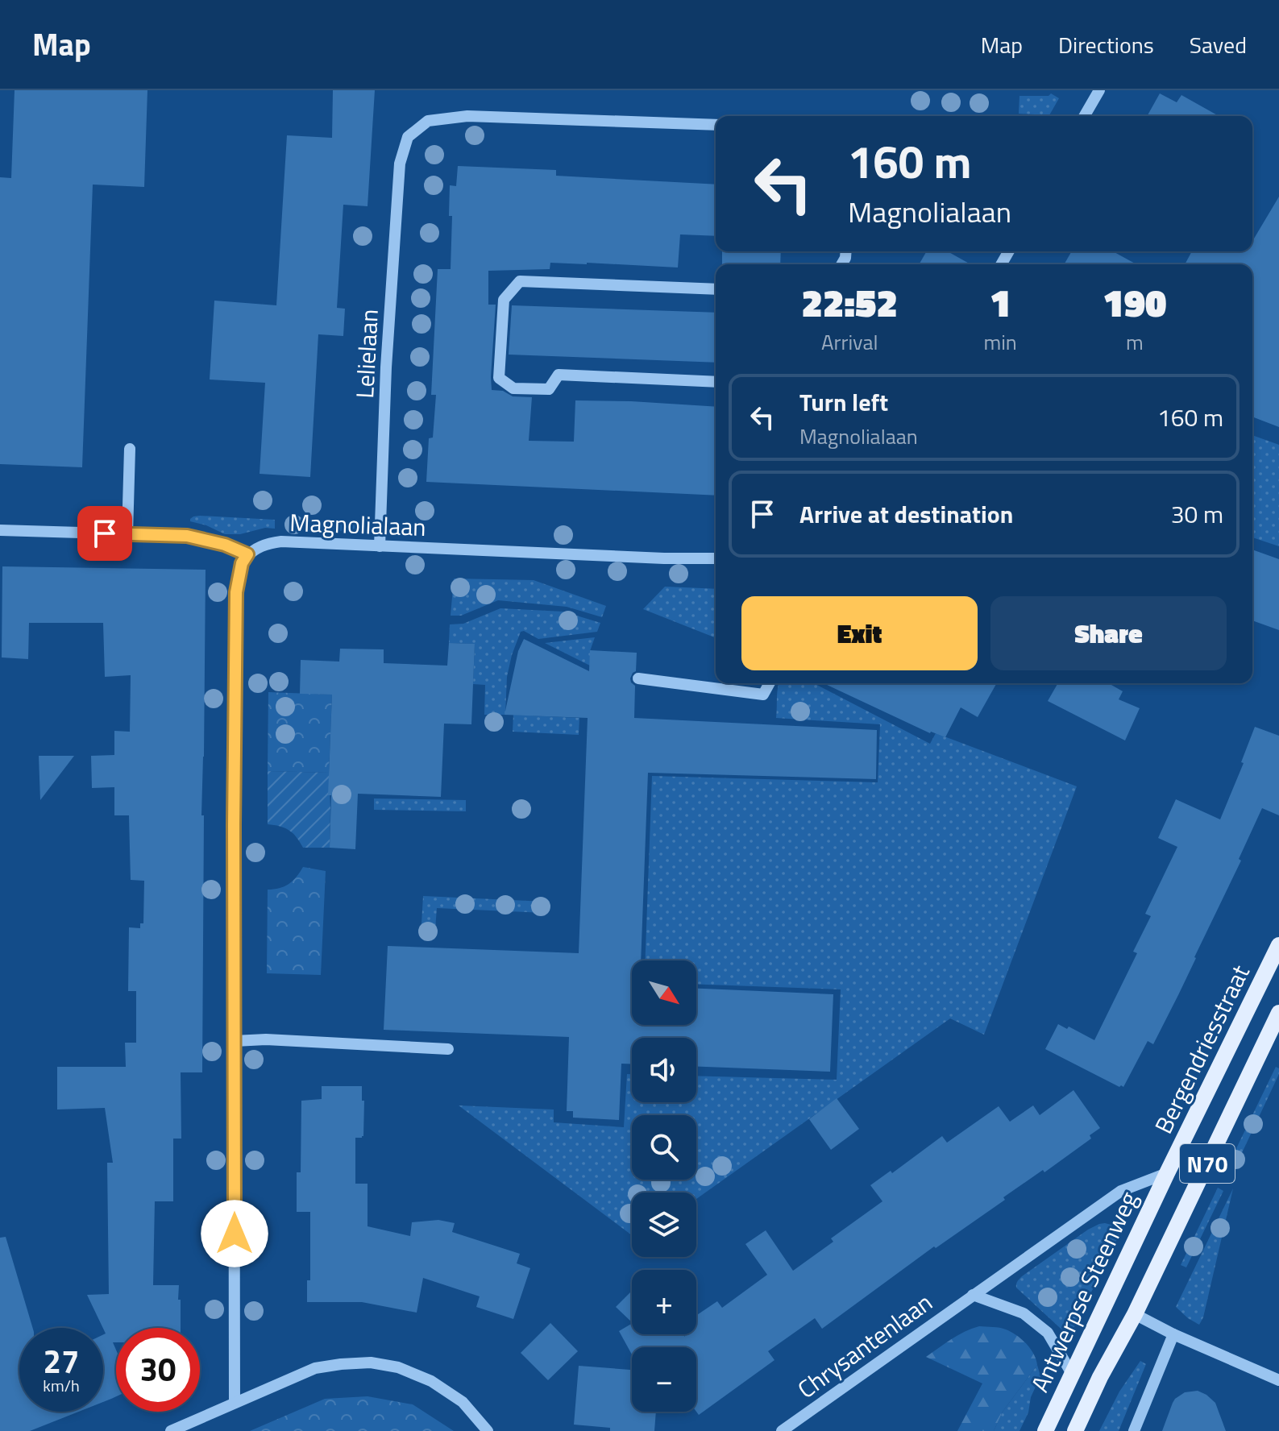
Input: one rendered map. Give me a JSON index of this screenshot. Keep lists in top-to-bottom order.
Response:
{
  "streets": {
    "main road": ["Bergendriesstraat", "N70", "Antwerpse Steenweg"],
    "street": ["Lelielaan", "Magnolialaan", "Chrysantenlaan"]
  },
  "crossings": [
    ["Lelielaan", "Magnolialaan"],
    ["Bergendriesstraat", "Antwerpse Steenweg"],
    ["Bergendriesstraat", "Chrysantenlaan"],
    ["Antwerpse Steenweg", "Chrysantenlaan"]
  ],
  "north": "bottom right",
  "page": {
    "header": "Map",
    "nav": ["Map", "Directions", "Saved"],
    "turn": ["160 m", "Magnolialaan"],
    "eta": [
      "22:52",
      "Arrival",
      "1",
      "min",
      "190",
      "m"
    ],
    "list": [
      {
        "name": "Turn left",
        "note": "Magnolialaan",
        "value": "160 m"
      },
      {
        "name": "Arrive at destination",
        "value": "30 m"
      }
    ],
    "buttons": ["Exit", "Share"],
    "map_buttons": ["+", "−"],
    "speed": "27 km/h",
    "limit": "30"
  }
}
